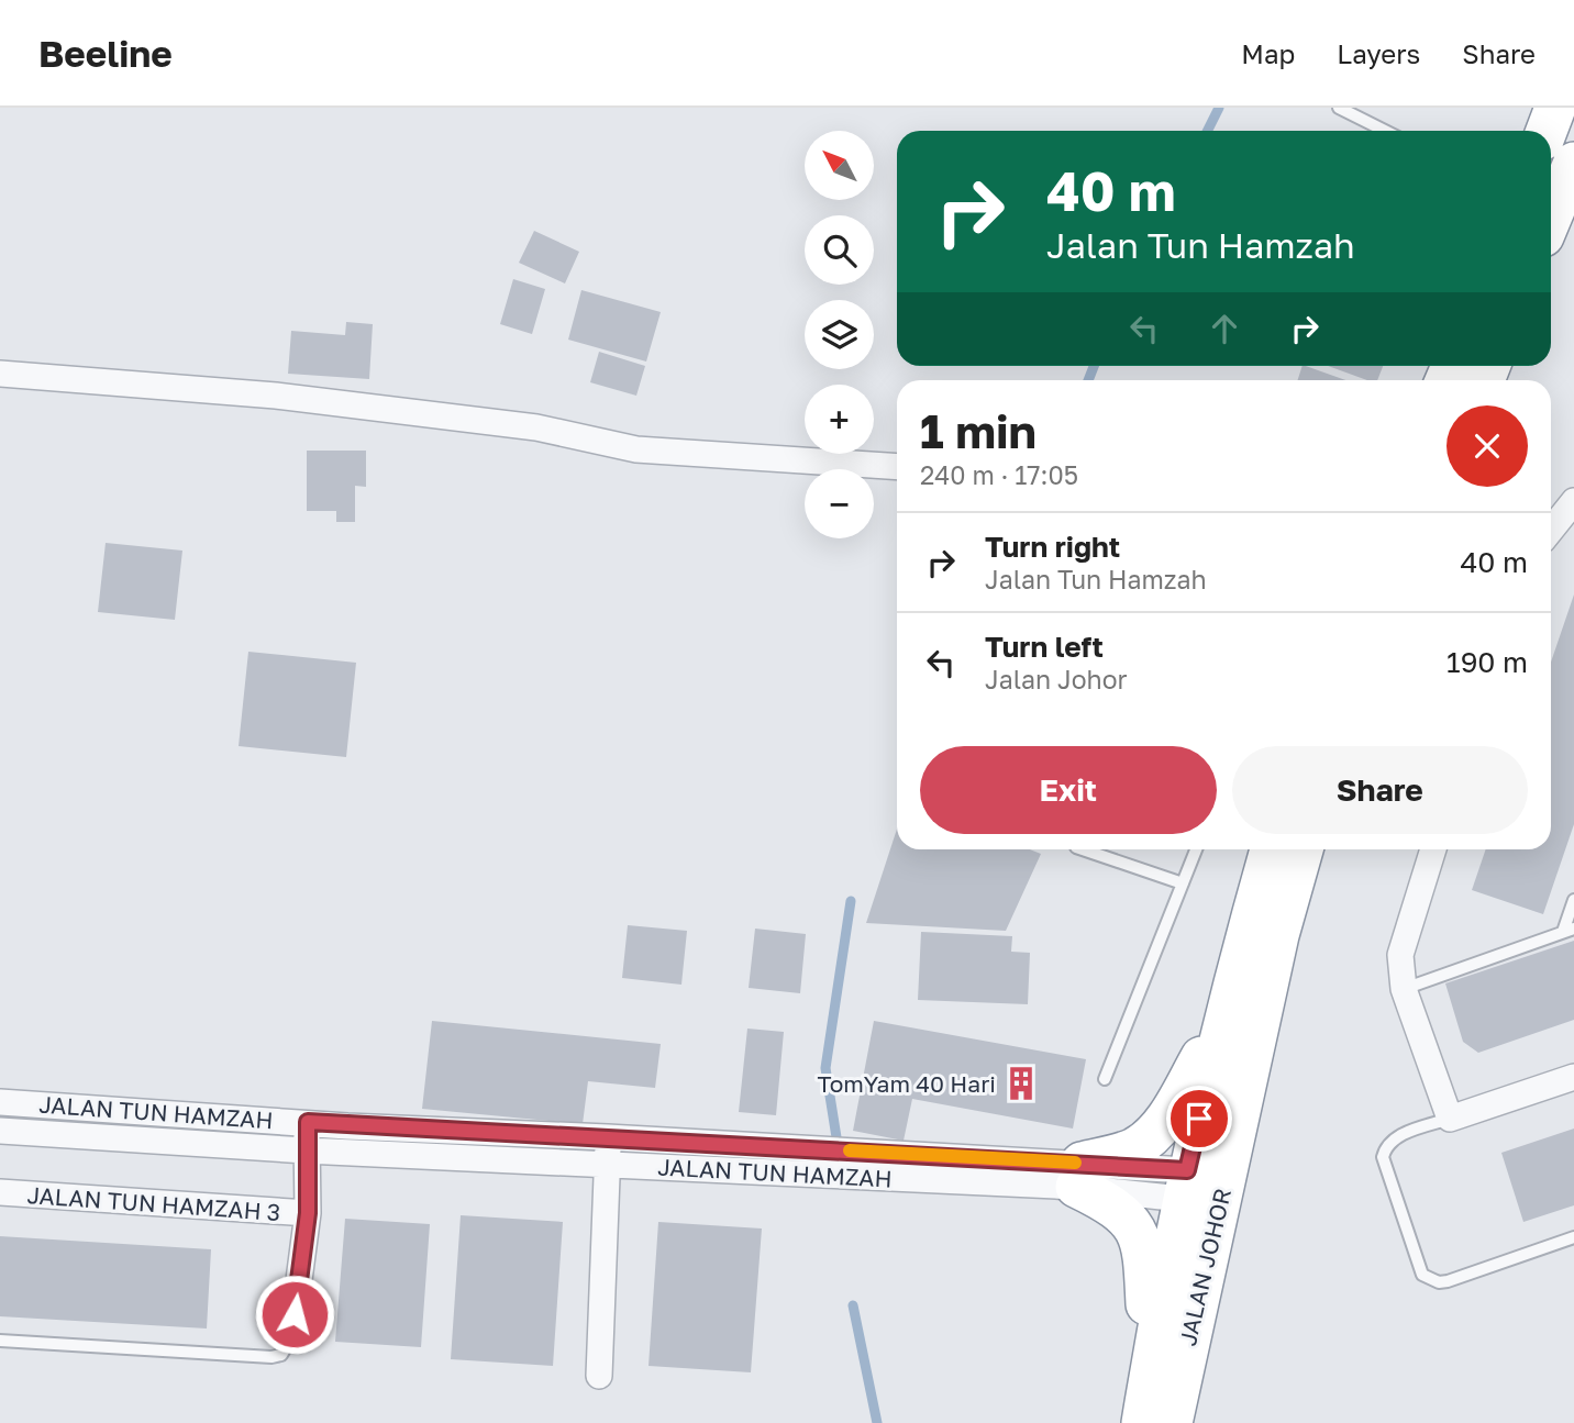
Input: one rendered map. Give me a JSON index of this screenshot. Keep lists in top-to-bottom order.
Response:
{
  "streets": {
    "highway": ["JALAN JOHOR"],
    "street": ["JALAN TUN HAMZAH", "JALAN TUN HAMZAH 3"]
  },
  "crossings": [
    ["JALAN TUN HAMZAH", "JALAN JOHOR"]
  ],
  "places": {
    "building": ["TomYam 40 Hari"]
  },
  "north": "top left",
  "page": {
    "header": "Beeline",
    "nav": ["Map", "Layers", "Share"],
    "map_buttons": ["+", "−"],
    "turn": ["40 m", "Jalan Tun Hamzah"],
    "heading": ["1 min", "240 m · 17:05"],
    "list": [
      {
        "name": "Turn right",
        "note": "Jalan Tun Hamzah",
        "value": "40 m"
      },
      {
        "name": "Turn left",
        "note": "Jalan Johor",
        "value": "190 m"
      }
    ],
    "buttons": ["Exit", "Share"]
  }
}
